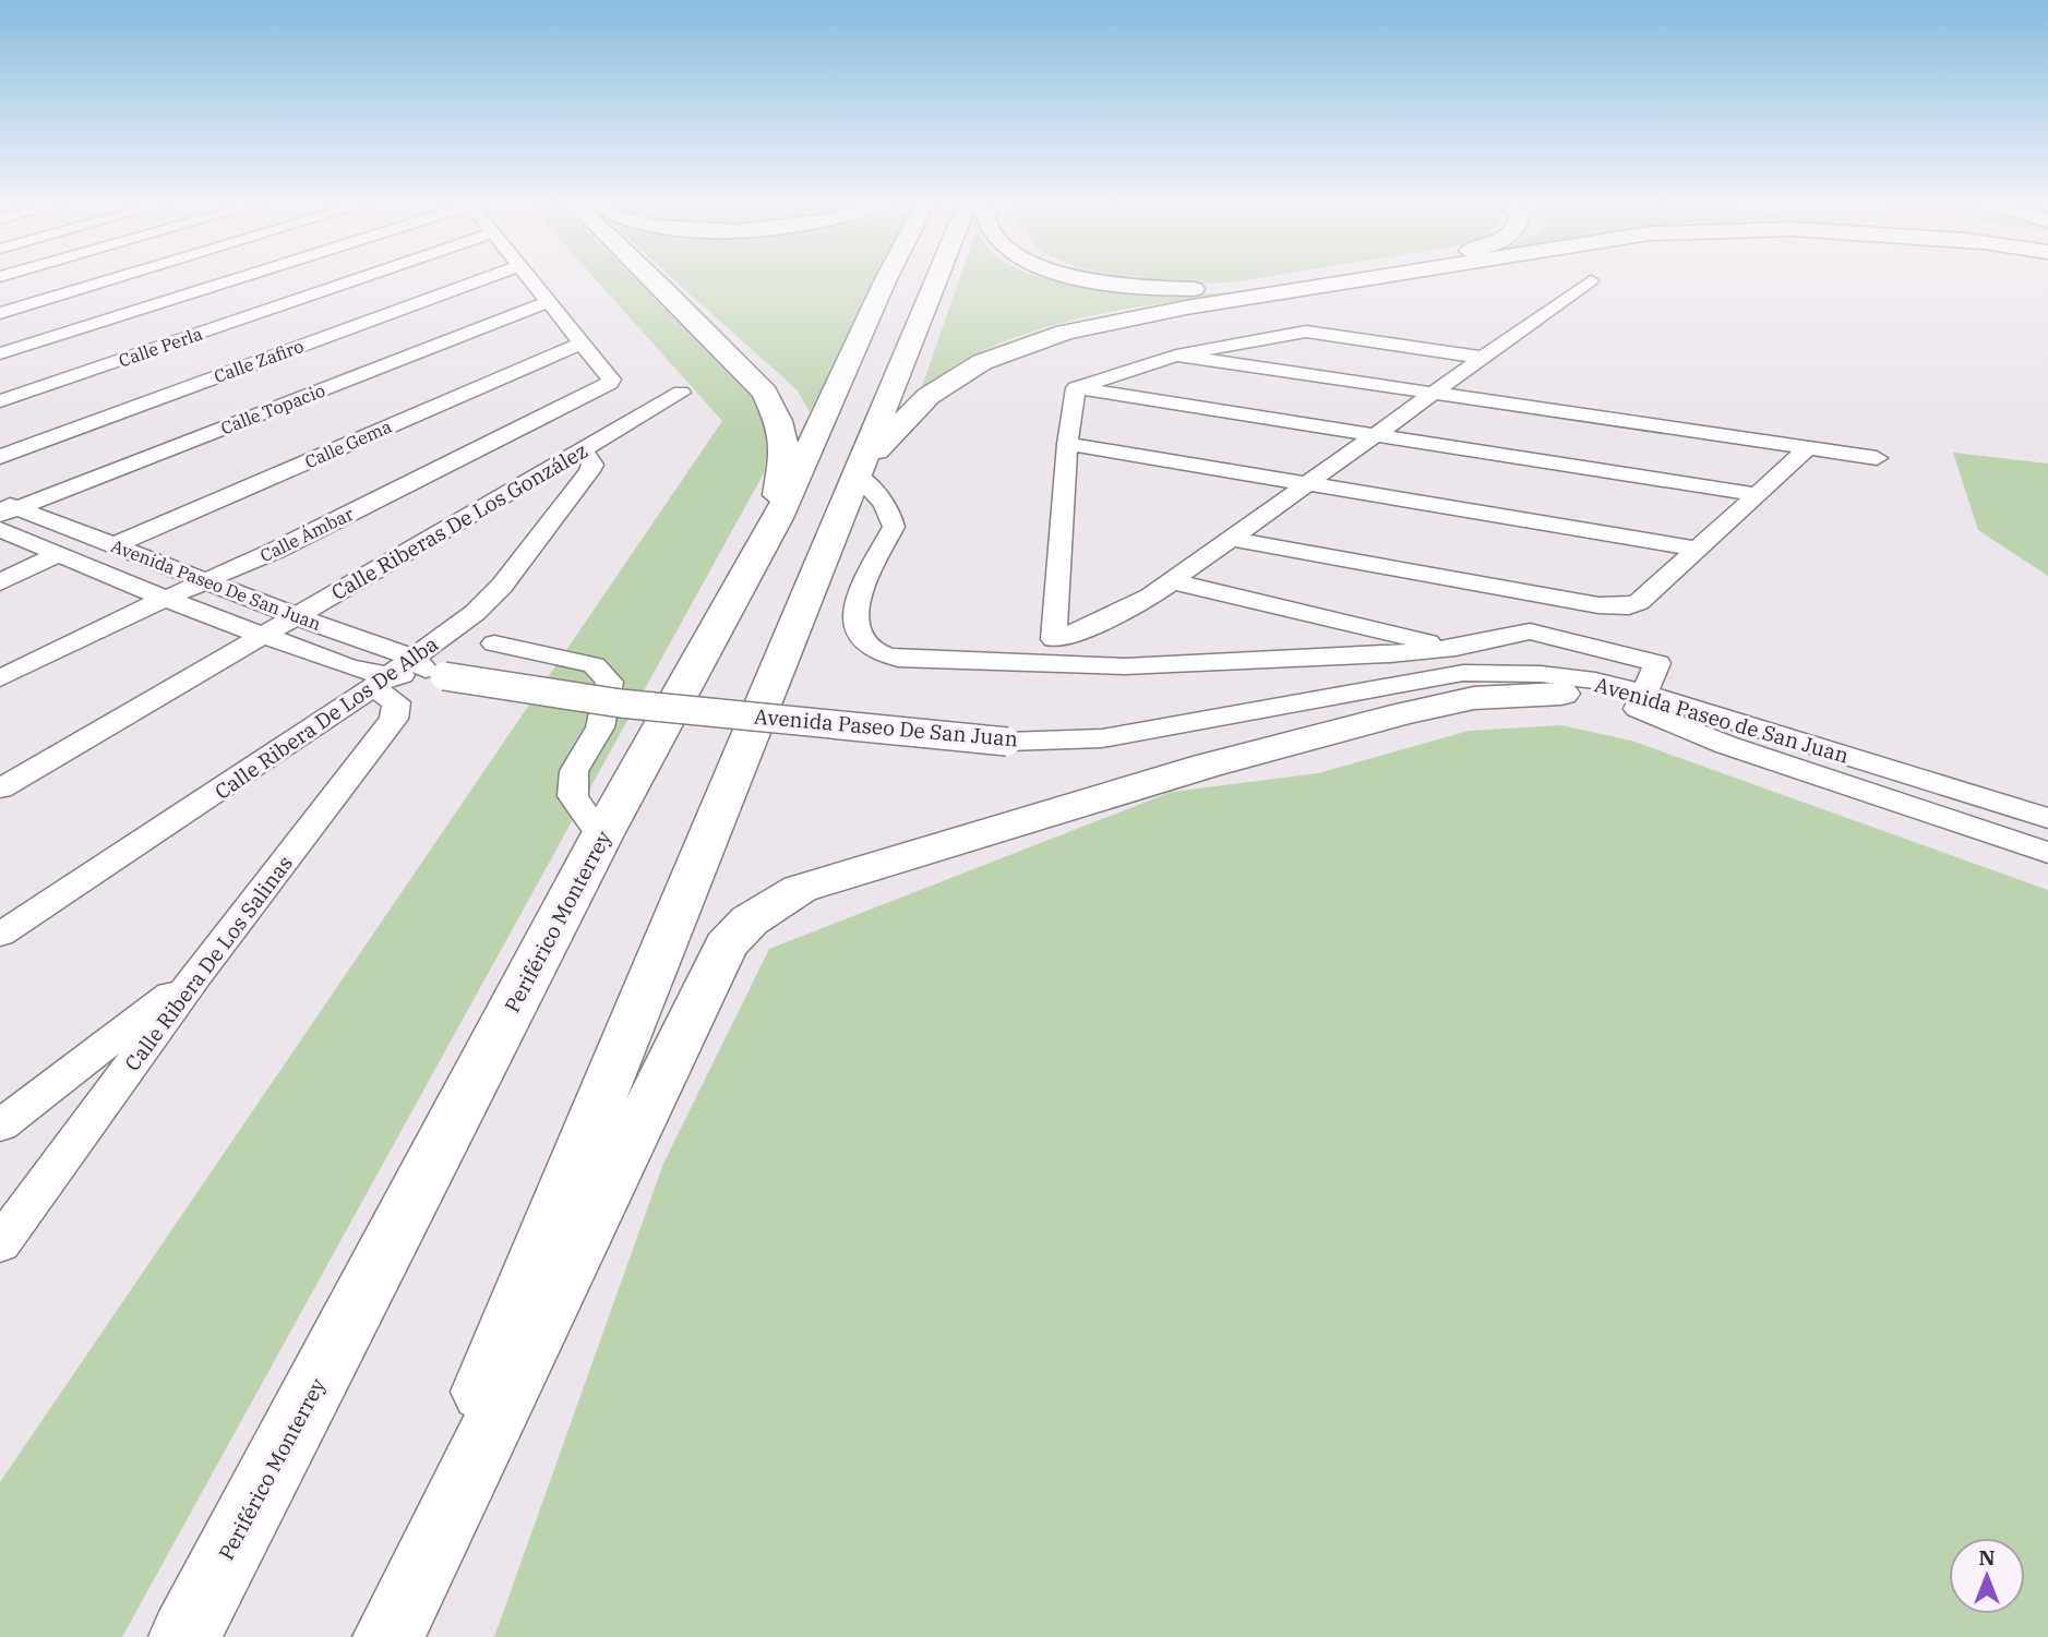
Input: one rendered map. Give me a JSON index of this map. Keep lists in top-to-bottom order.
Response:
{
  "streets": {
    "highway": ["Periférico Monterrey"],
    "street": [
      "Calle Perla",
      "Calle Zafiro",
      "Calle Topacio",
      "Calle Gema",
      "Calle Riberas De Los González",
      "Calle Ámbar",
      "Avenida Paseo De San Juan",
      "Calle Ribera De Los De Alba",
      "Avenida Paseo de San Juan",
      "Calle Ribera De Los Salinas"
    ]
  },
  "crossings": [
    ["Calle Topacio", "Avenida Paseo De San Juan"],
    ["Calle Gema", "Calle Ámbar"],
    ["Calle Gema", "Avenida Paseo De San Juan"],
    ["Calle Riberas De Los González", "Avenida Paseo De San Juan"],
    ["Calle Riberas De Los González", "Calle Ribera De Los De Alba"],
    ["Calle Ámbar", "Avenida Paseo De San Juan"],
    ["Avenida Paseo De San Juan", "Calle Ribera De Los De Alba"],
    ["Avenida Paseo De San Juan", "Avenida Paseo de San Juan"],
    ["Avenida Paseo De San Juan", "Calle Ribera De Los Salinas"],
    ["Calle Ribera De Los De Alba", "Calle Ribera De Los Salinas"]
  ],
  "north": "top"
}
